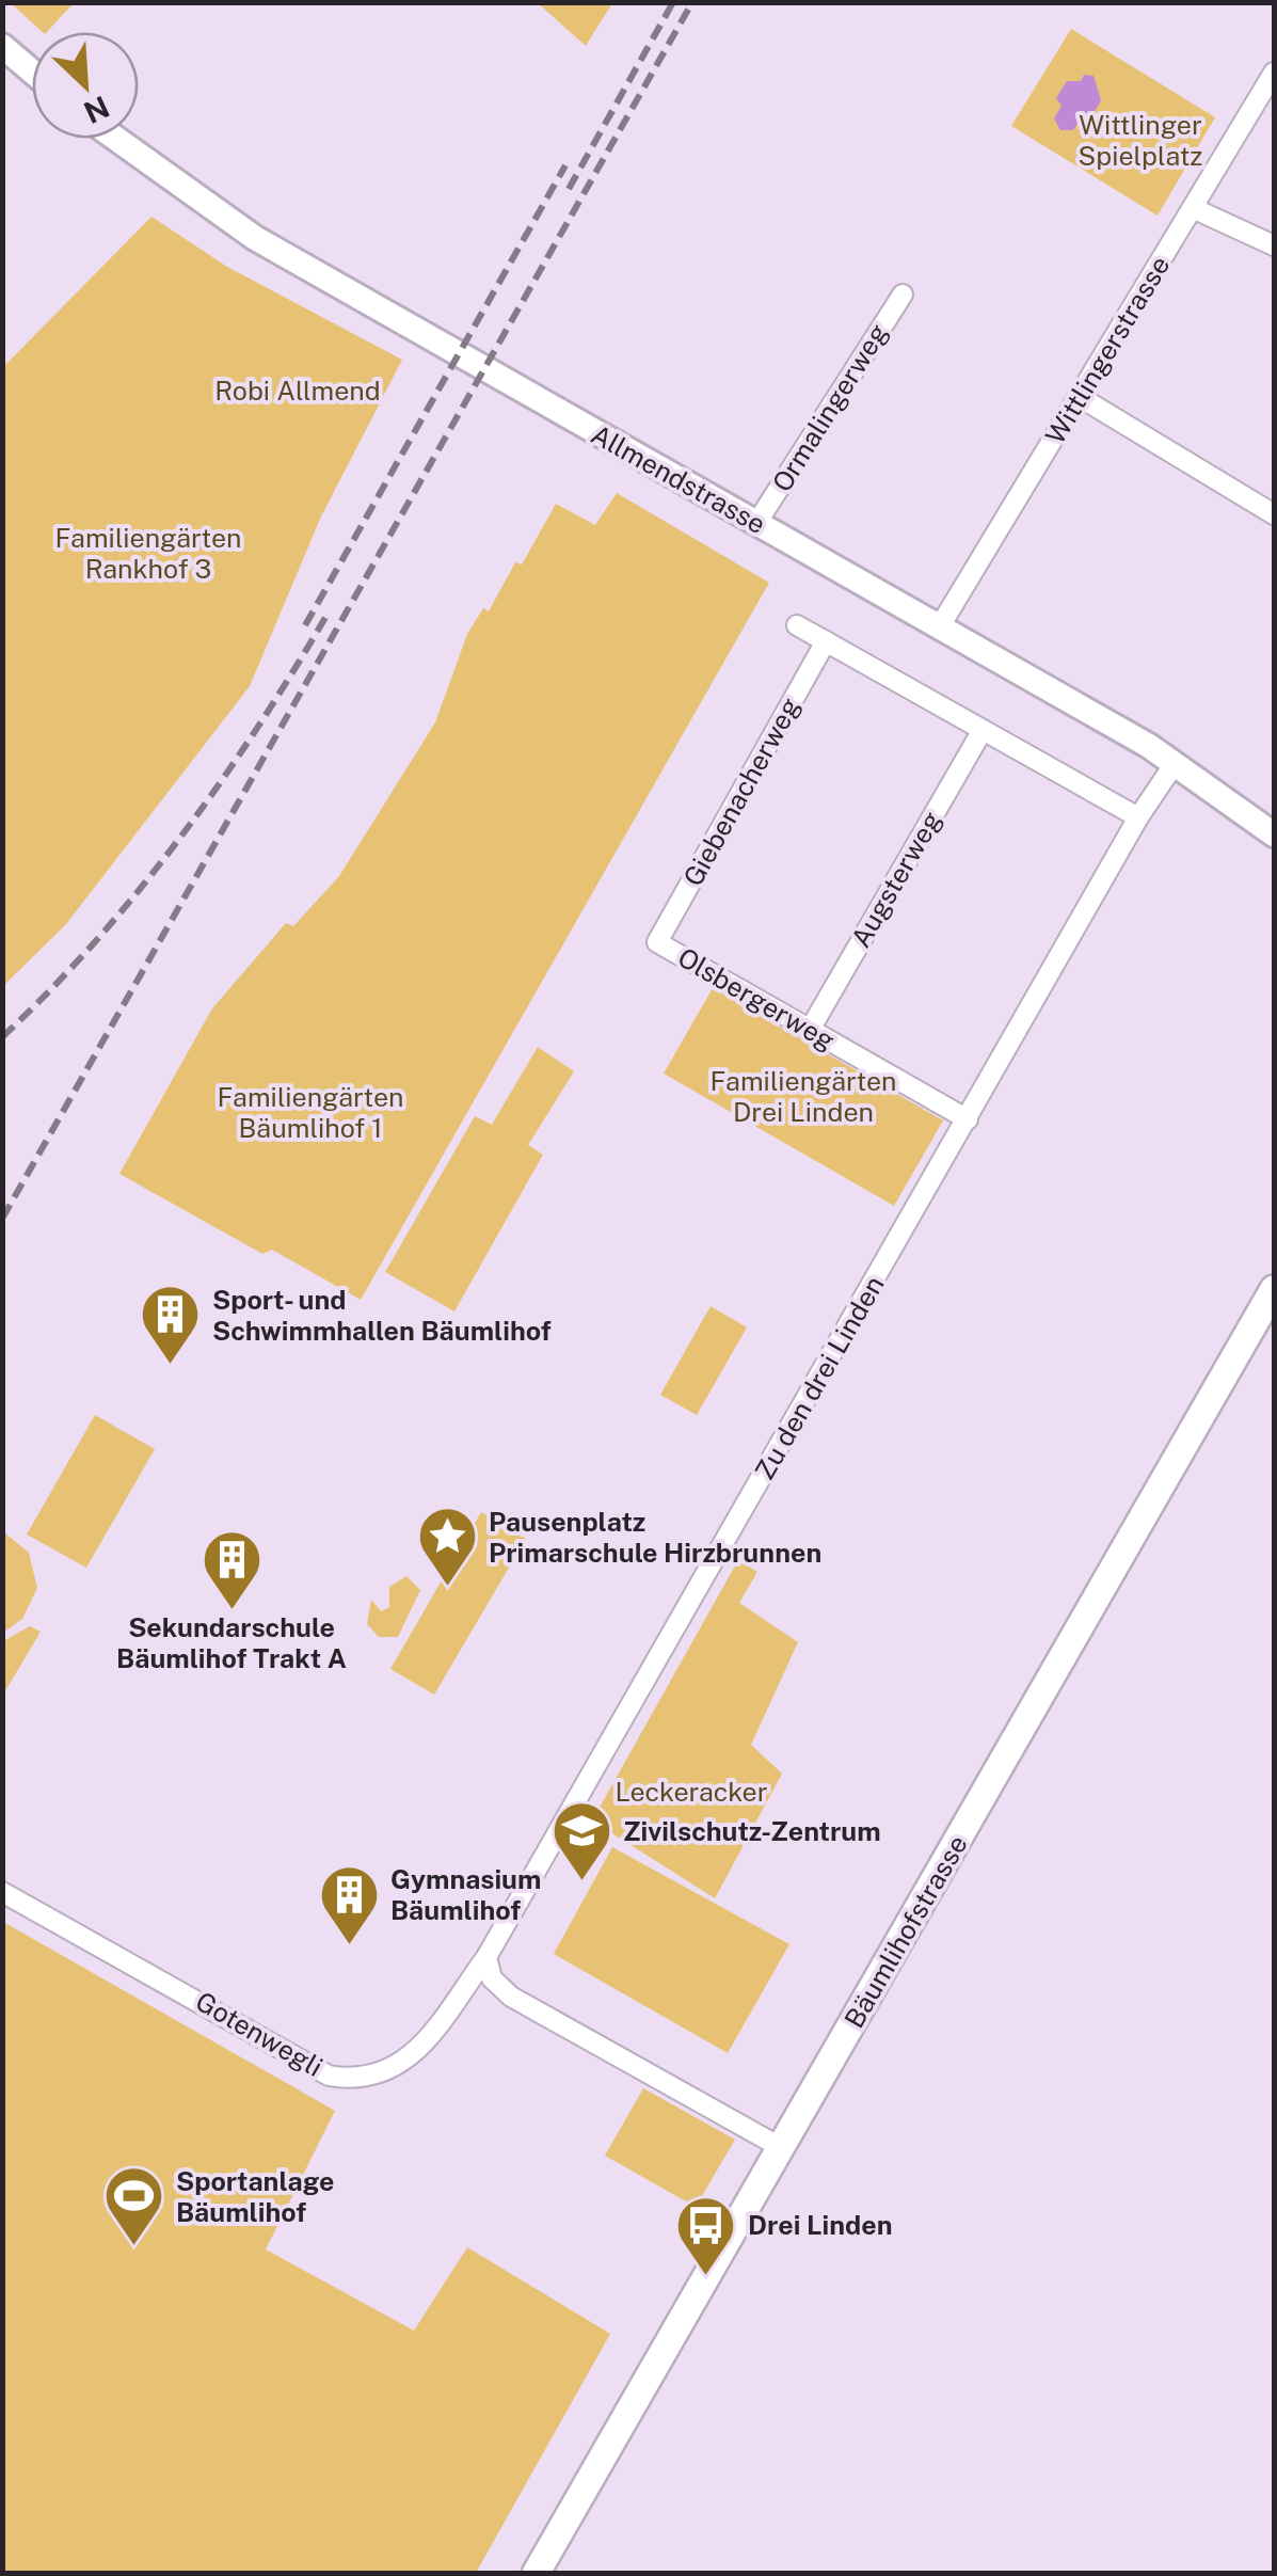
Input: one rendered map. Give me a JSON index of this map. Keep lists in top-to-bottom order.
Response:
{
  "streets": {
    "main road": ["Bäumlihofstrasse"],
    "street": [
      "Wittlingerstrasse",
      "Ormalingerweg",
      "Allmendstrasse",
      "Giebenacherweg",
      "Augsterweg",
      "Olsbergerweg",
      "Zu den drei Linden",
      "Gotenwegli"
    ]
  },
  "crossings": [
    ["Wittlingerstrasse", "Allmendstrasse"],
    ["Ormalingerweg", "Allmendstrasse"],
    ["Allmendstrasse", "Zu den drei Linden"],
    ["Giebenacherweg", "Olsbergerweg"],
    ["Augsterweg", "Olsbergerweg"],
    ["Olsbergerweg", "Zu den drei Linden"],
    ["Zu den drei Linden", "Gotenwegli"]
  ],
  "parks": [
    "Wittlinger Spielplatz",
    "Robi Allmend",
    "Familiengärten Rankhof 3",
    "Familiengärten Drei Linden",
    "Familiengärten Bäumlihof 1",
    "Leckeracker"
  ],
  "places": {
    "building": ["Sport- und Schwimmhallen Bäumlihof", "Sekundarschule Bäumlihof Trakt A", "Gymnasium Bäumlihof"],
    "place": ["Pausenplatz Primarschule Hirzbrunnen"],
    "school or university": ["Zivilschutz-Zentrum"],
    "sports": ["Sportanlage Bäumlihof"],
    "bus stop": ["Drei Linden"]
  },
  "north": "bottom right"
}
